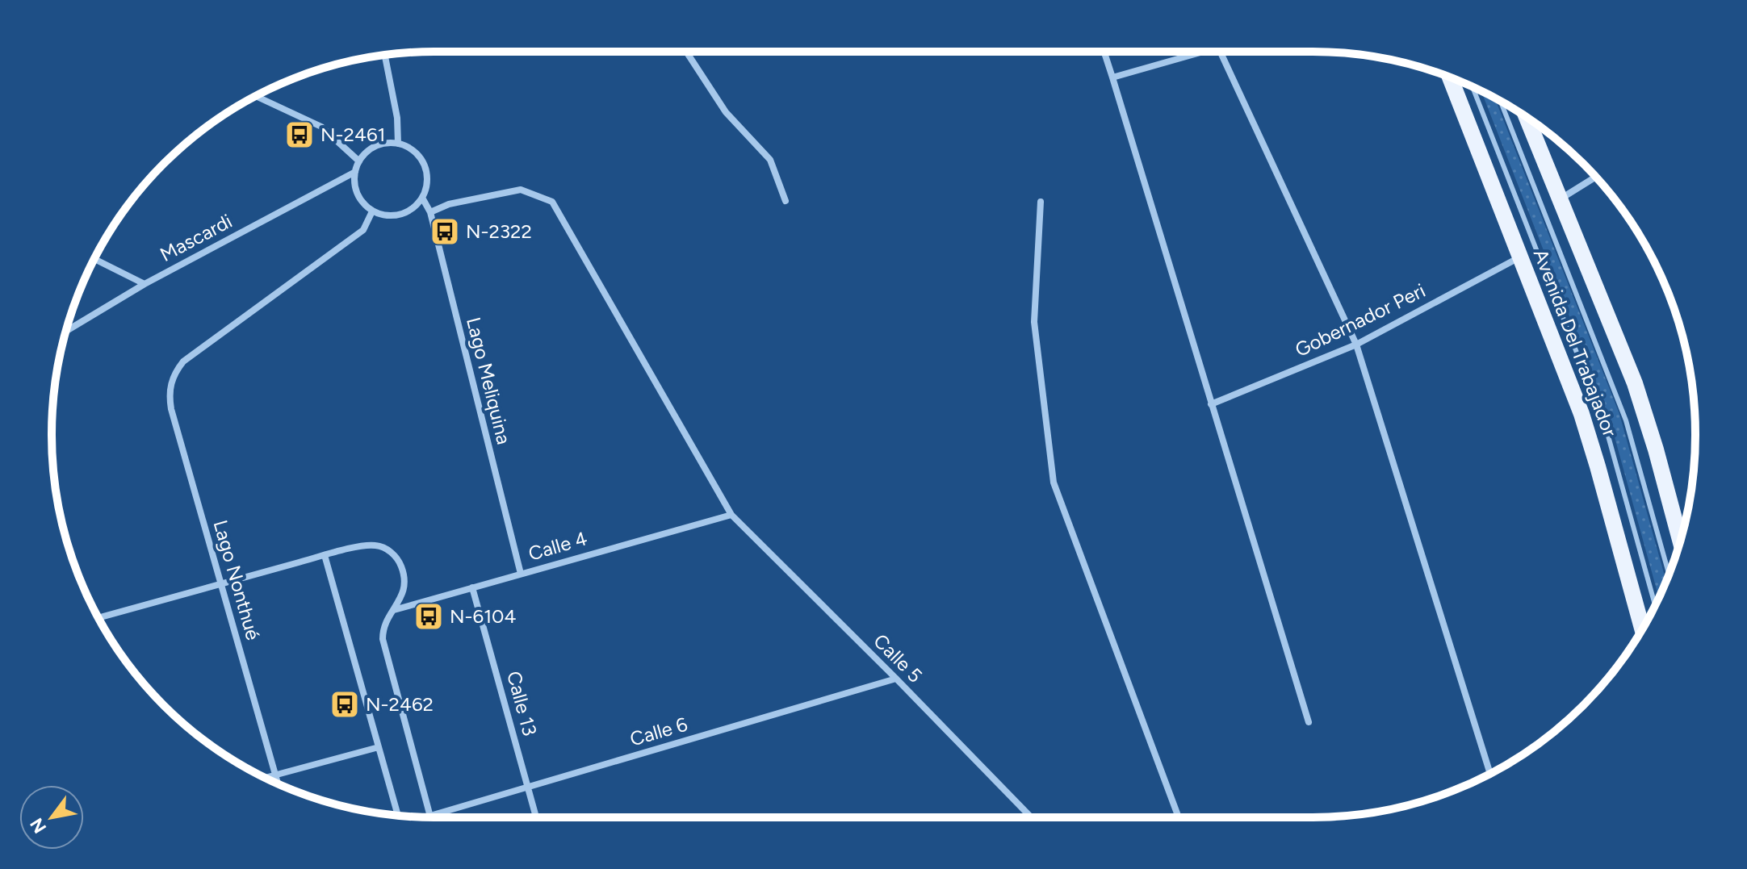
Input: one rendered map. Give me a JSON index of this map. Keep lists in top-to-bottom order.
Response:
{
  "streets": {
    "main road": ["Avenida Del Trabajador"],
    "street": [
      "Mascardi",
      "Gobernador Peri",
      "Lago Meliquina",
      "Calle 4",
      "Lago Nonthué",
      "Calle 5",
      "Calle 13",
      "Calle 6"
    ]
  },
  "crossings": [
    ["Mascardi", "Lago Meliquina"],
    ["Mascardi", "Lago Nonthué"],
    ["Gobernador Peri", "Avenida Del Trabajador"],
    ["Lago Meliquina", "Calle 4"],
    ["Lago Meliquina", "Lago Nonthué"],
    ["Lago Meliquina", "Calle 5"],
    ["Calle 4", "Calle 5"],
    ["Calle 4", "Calle 13"],
    ["Calle 5", "Calle 6"],
    ["Calle 13", "Calle 6"]
  ],
  "places": {
    "bus stop": [
      "N-2461",
      "N-2322",
      "N-6104",
      "N-2462"
    ]
  },
  "north": "bottom left"
}
